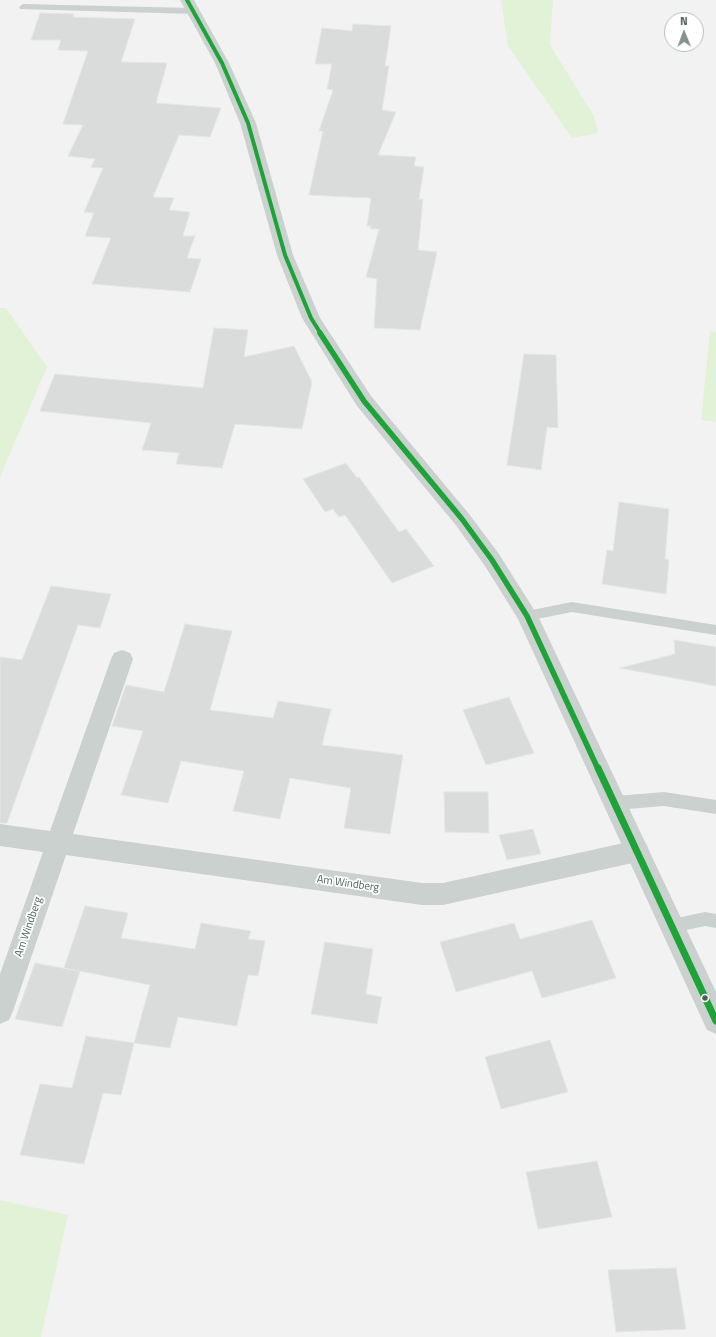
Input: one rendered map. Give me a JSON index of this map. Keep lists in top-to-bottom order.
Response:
{
  "streets": {
    "street": ["Am Windberg"]
  },
  "north": "top"
}
